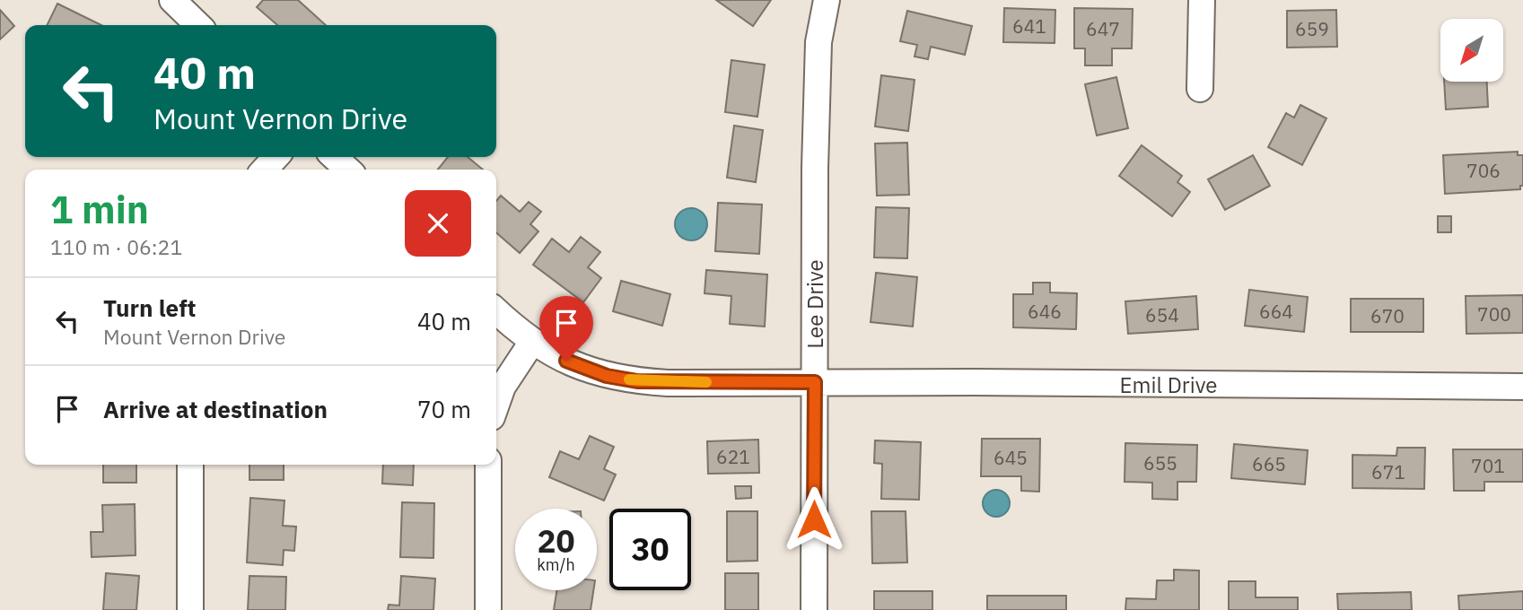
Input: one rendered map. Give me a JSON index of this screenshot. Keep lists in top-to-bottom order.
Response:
{
  "streets": {
    "street": ["Lee Drive", "Emil Drive"]
  },
  "crossings": [
    ["Lee Drive", "Emil Drive"]
  ],
  "house_numbers": [
    "641",
    "647",
    "659",
    "706",
    "646",
    "664",
    "700",
    "654",
    "670",
    "621",
    "645",
    "655",
    "665",
    "701",
    "671"
  ],
  "north": "bottom left",
  "page": {
    "turn": ["40 m", "Mount Vernon Drive"],
    "heading": ["1 min", "110 m · 06:21"],
    "list": [
      {
        "name": "Turn left",
        "note": "Mount Vernon Drive",
        "value": "40 m"
      },
      {
        "name": "Arrive at destination",
        "value": "70 m"
      }
    ],
    "speed": "20 km/h",
    "limit": "30"
  }
}
